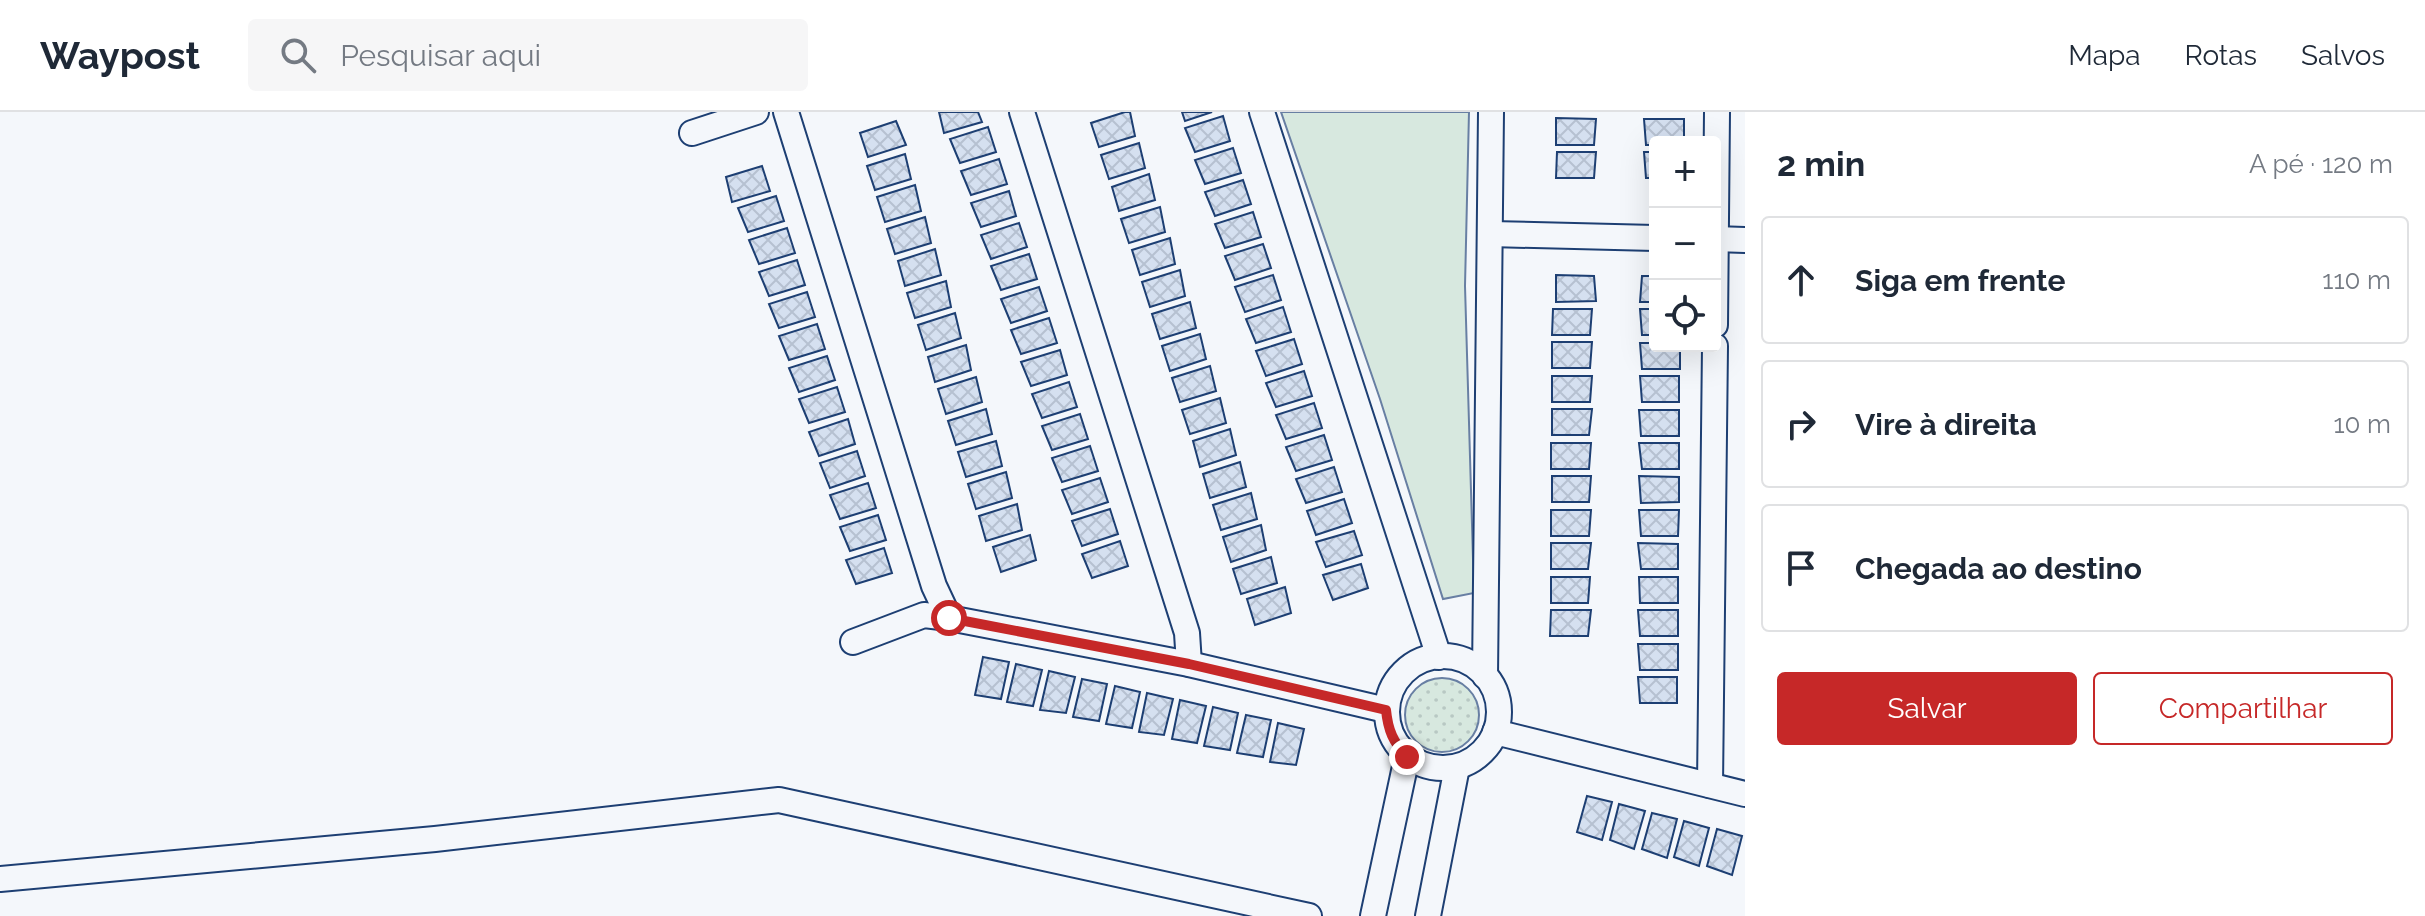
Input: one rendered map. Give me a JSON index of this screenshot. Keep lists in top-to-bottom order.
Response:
{
  "page": {
    "header": "Waypost",
    "search": "Pesquisar aqui",
    "nav": ["Mapa", "Rotas", "Salvos"],
    "heading": ["2 min", "A pé · 120 m"],
    "map_buttons": ["+", "−"],
    "list": [
      ["Siga em frente", "110 m"],
      ["Vire à direita", "10 m"],
      "Chegada ao destino"
    ],
    "buttons": ["Salvar", "Compartilhar"]
  }
}
